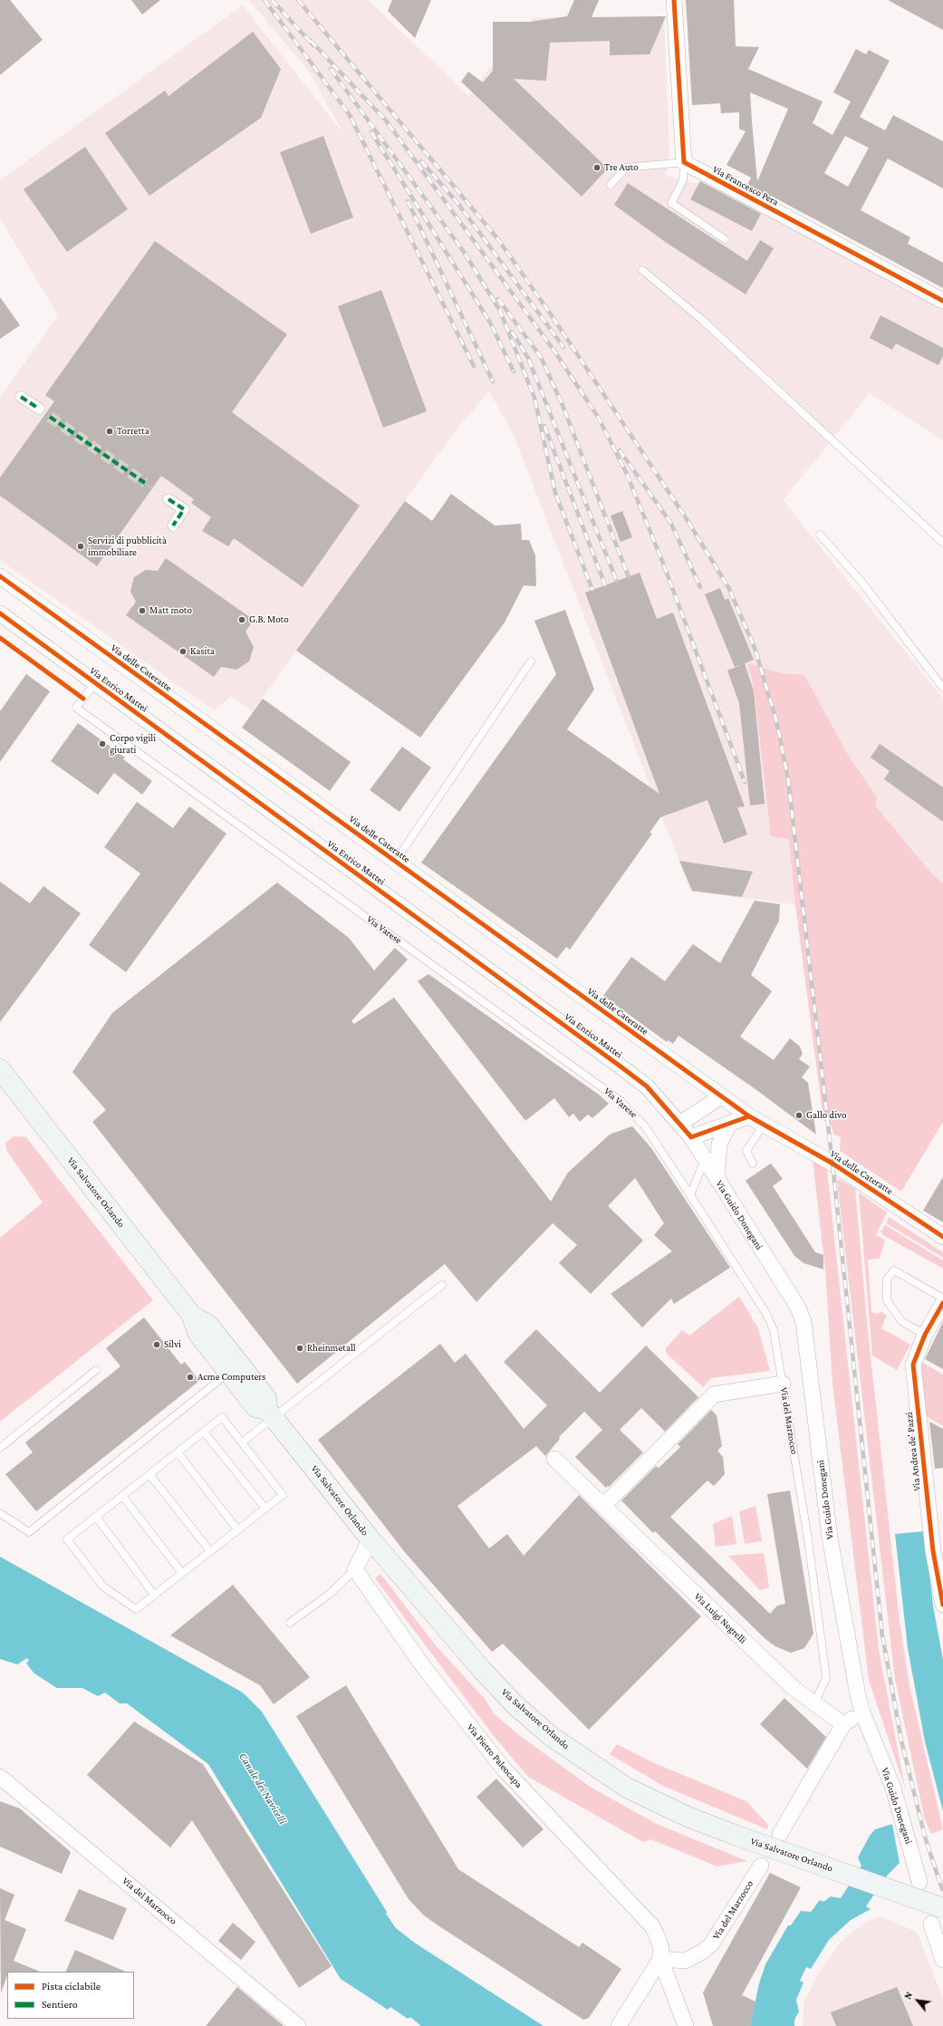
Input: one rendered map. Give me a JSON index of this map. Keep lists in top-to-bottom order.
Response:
{
  "streets": {
    "main road": ["Via Salvatore Orlando"],
    "street": [
      "Via Francesco Pera",
      "Via delle Cateratte",
      "Via Enrico Mattei",
      "Via Guido Donegani",
      "Via del Marzocco",
      "Via Andrea de' Pazzi",
      "Via Luigi Negrelli",
      "Via Pietro Paleocapa"
    ],
    "lane": ["Via Varese"]
  },
  "crossings": [
    ["Via Enrico Mattei", "Via Varese"],
    ["Via Enrico Mattei", "Via Guido Donegani"],
    ["Via Varese", "Via del Marzocco"],
    ["Via del Marzocco", "Via Luigi Negrelli"],
    ["Via del Marzocco", "Via Pietro Paleocapa"]
  ],
  "water": ["Canale dei Navicelli"],
  "places": [
    "Tre Auto",
    "Torretta",
    "Servizi di pubblicità immobiliare",
    "Matt moto",
    "G.B. Moto",
    "Kasita",
    "Corpo vigili giurati",
    "Gallo divo",
    "Silvi",
    "Rheinmetall",
    "Acme Computers"
  ],
  "legend": ["Pista ciclabile", "Sentiero"],
  "north": "top left"
}
